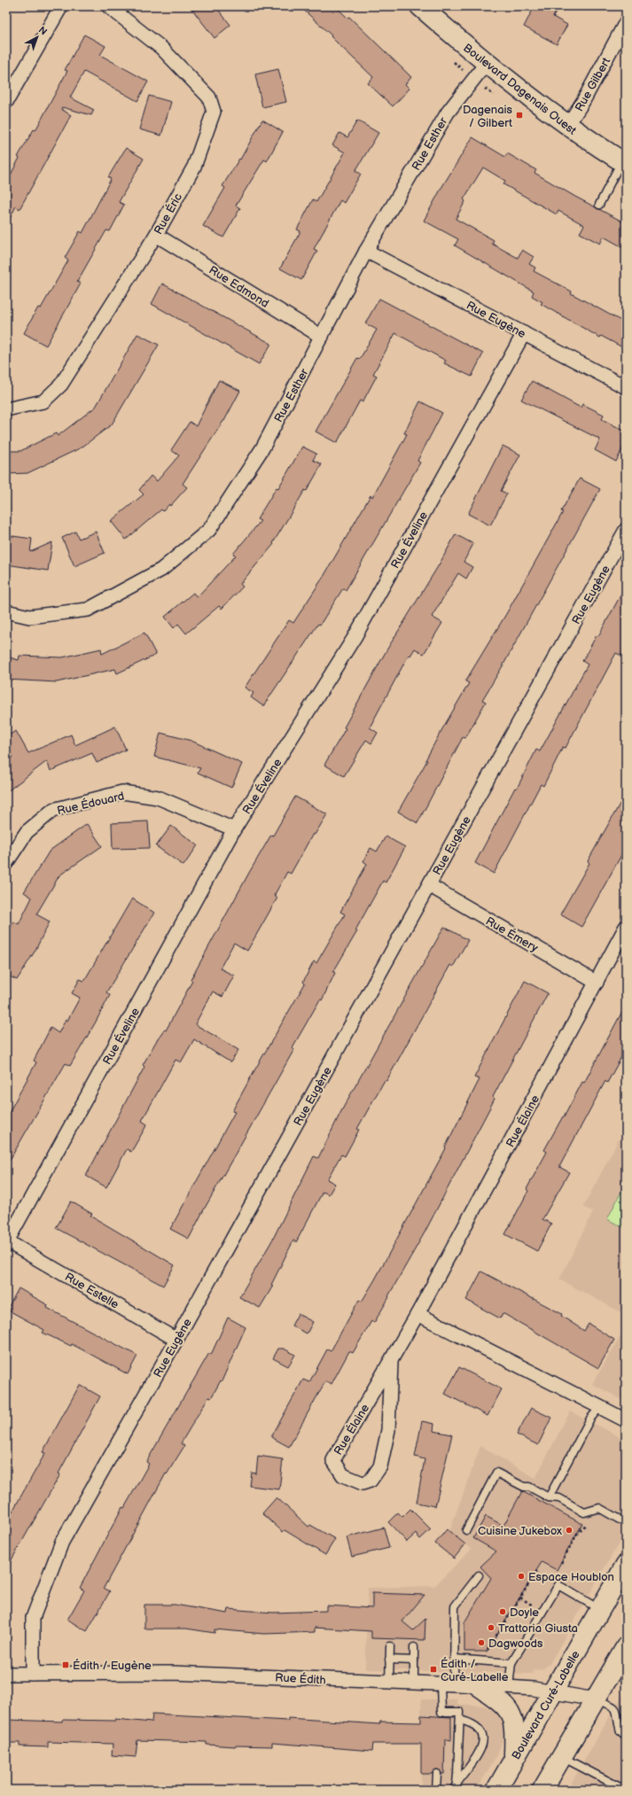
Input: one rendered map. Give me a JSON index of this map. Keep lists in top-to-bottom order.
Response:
{
  "streets": {
    "main road": ["Boulevard Dagenais Ouest", "Boulevard Curé-Labelle"],
    "street": [
      "Rue Gilbert",
      "Rue Esther",
      "Rue Éric",
      "Rue Edmond",
      "Rue Eugène",
      "Rue Éveline",
      "Rue Édouard",
      "Rue Émery",
      "Rue Élaine",
      "Rue Estelle",
      "Rue Édith"
    ]
  },
  "crossings": [
    ["Rue Gilbert", "Boulevard Dagenais Ouest"],
    ["Boulevard Dagenais Ouest", "Rue Esther"],
    ["Rue Esther", "Rue Edmond"],
    ["Rue Esther", "Rue Eugène"],
    ["Rue Éric", "Rue Edmond"],
    ["Rue Eugène", "Rue Éveline"],
    ["Rue Eugène", "Rue Émery"],
    ["Rue Eugène", "Rue Estelle"],
    ["Rue Eugène", "Rue Édith"],
    ["Rue Éveline", "Rue Édouard"],
    ["Rue Éveline", "Rue Estelle"],
    ["Rue Émery", "Rue Élaine"],
    ["Rue Édith", "Boulevard Curé-Labelle"]
  ],
  "places": {
    "transit": ["Dagenais / Gilbert", "Édith / Eugène", "Édith / Curé-Labelle"],
    "other": [
      "Cuisine Jukebox",
      "Espace Houblon",
      "Doyle",
      "Trattoria Giusta",
      "Dagwoods"
    ]
  },
  "north": "top right"
}
